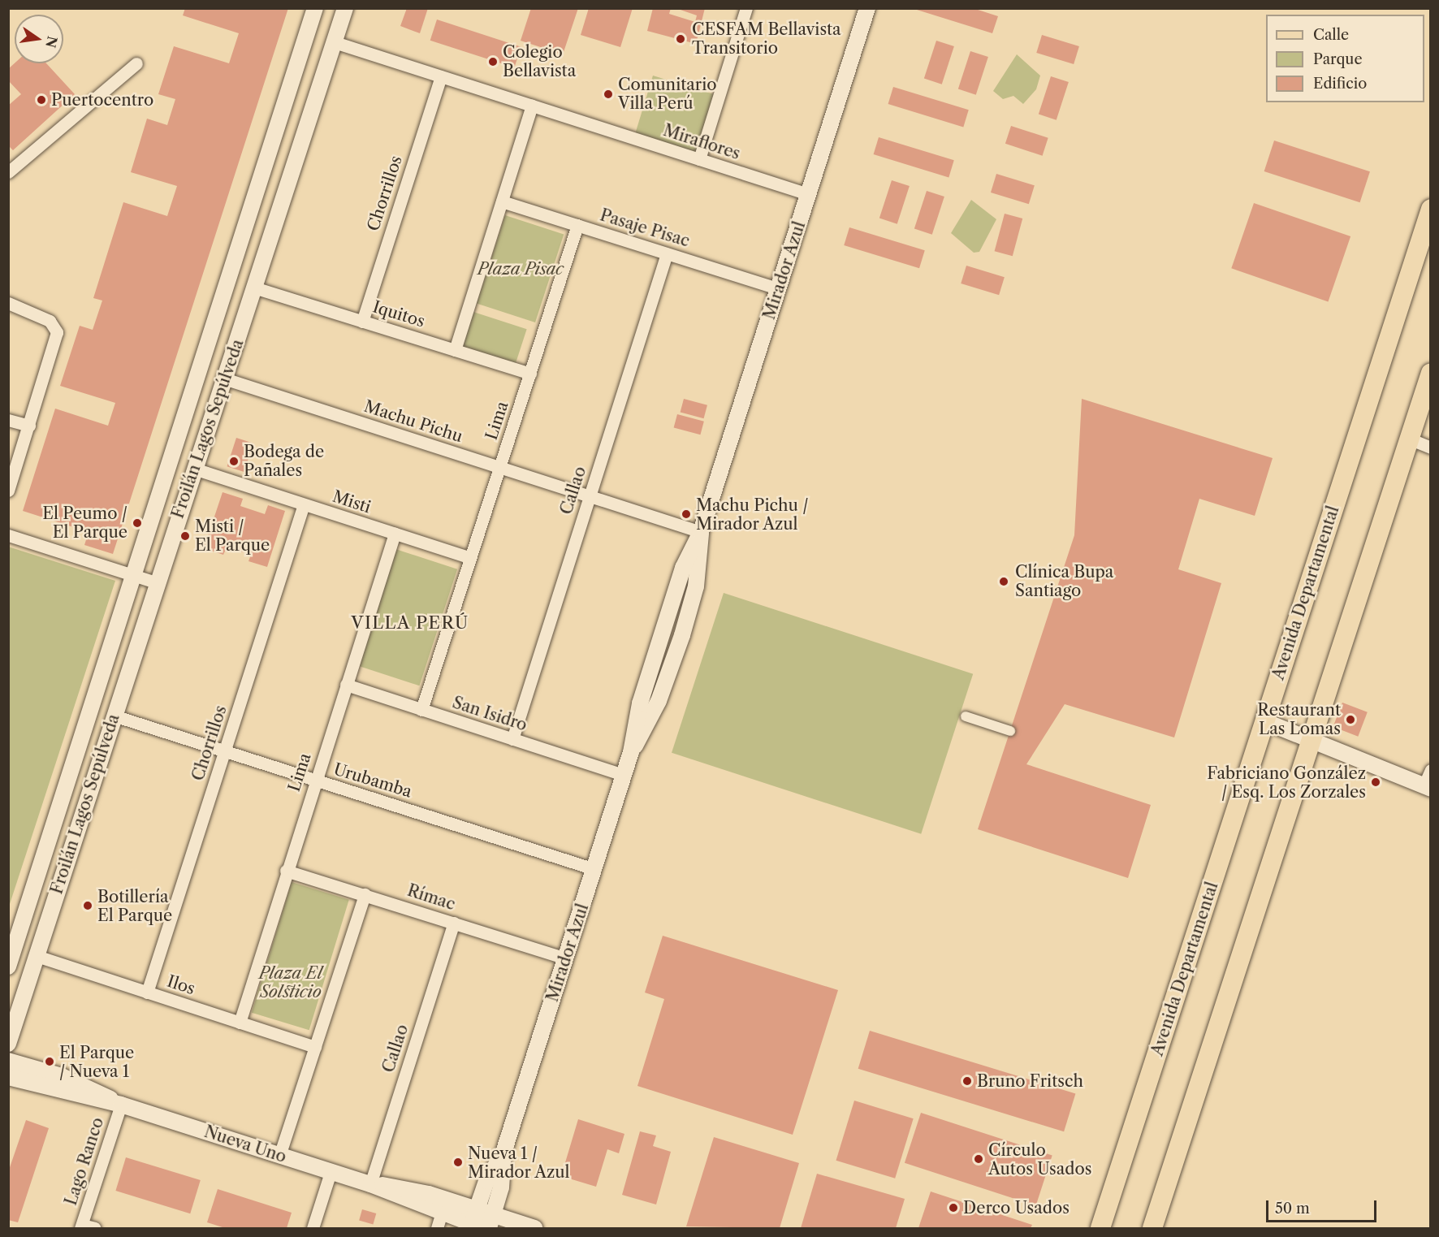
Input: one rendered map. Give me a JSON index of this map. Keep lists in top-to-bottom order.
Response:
{
  "streets": {
    "main road": ["Avenida Departamental"],
    "street": [
      "Miraflores",
      "Chorrillos",
      "Pasaje Pisac",
      "Mirador Azul",
      "Iquitos",
      "Lima",
      "Machu Pichu",
      "Froilán Lagos Sepúlveda",
      "Callao",
      "Misti",
      "San Isidro",
      "Urubamba",
      "Rímac",
      "Ilos",
      "Nueva Uno",
      "Lago Ranco"
    ]
  },
  "crossings": [
    ["Miraflores", "Chorrillos"],
    ["Miraflores", "Mirador Azul"],
    ["Miraflores", "Froilán Lagos Sepúlveda"],
    ["Chorrillos", "Iquitos"],
    ["Chorrillos", "Misti"],
    ["Chorrillos", "Urubamba"],
    ["Chorrillos", "Ilos"],
    ["Pasaje Pisac", "Mirador Azul"],
    ["Pasaje Pisac", "Lima"],
    ["Pasaje Pisac", "Callao"],
    ["Mirador Azul", "Machu Pichu"],
    ["Mirador Azul", "San Isidro"],
    ["Mirador Azul", "Urubamba"],
    ["Mirador Azul", "Rímac"],
    ["Mirador Azul", "Nueva Uno"],
    ["Iquitos", "Lima"],
    ["Iquitos", "Froilán Lagos Sepúlveda"],
    ["Lima", "Machu Pichu"],
    ["Lima", "Misti"],
    ["Lima", "San Isidro"],
    ["Lima", "Urubamba"],
    ["Lima", "Rímac"],
    ["Lima", "Ilos"],
    ["Machu Pichu", "Froilán Lagos Sepúlveda"],
    ["Machu Pichu", "Callao"],
    ["Froilán Lagos Sepúlveda", "Misti"],
    ["Froilán Lagos Sepúlveda", "Urubamba"],
    ["Froilán Lagos Sepúlveda", "Ilos"],
    ["Callao", "San Isidro"],
    ["Callao", "Rímac"],
    ["Callao", "Nueva Uno"],
    ["Nueva Uno", "Lago Ranco"]
  ],
  "districts": ["VILLA PERÚ"],
  "parks": ["Plaza Pisac", "Plaza El Solsticio"],
  "places": [
    "CESFAM Bellavista Transitorio",
    "Colegio Bellavista",
    "Comunitario Villa Perú",
    "Puertocentro",
    "Bodega de Pañales",
    "Machu Pichu / Mirador Azul",
    "El Peumo / El Parque",
    "Misti / El Parque",
    "Clínica Bupa Santiago",
    "Restaurant Las Lomas",
    "Fabriciano González / Esq. Los Zorzales",
    "Botillería El Parque",
    "El Parque / Nueva 1",
    "Bruno Fritsch",
    "Círculo Autos Usados",
    "Nueva 1 / Mirador Azul",
    "Derco Usados"
  ],
  "legend": ["Calle", "Parque", "Edificio"],
  "scale_bar": "50 m",
  "north": "right"
}
